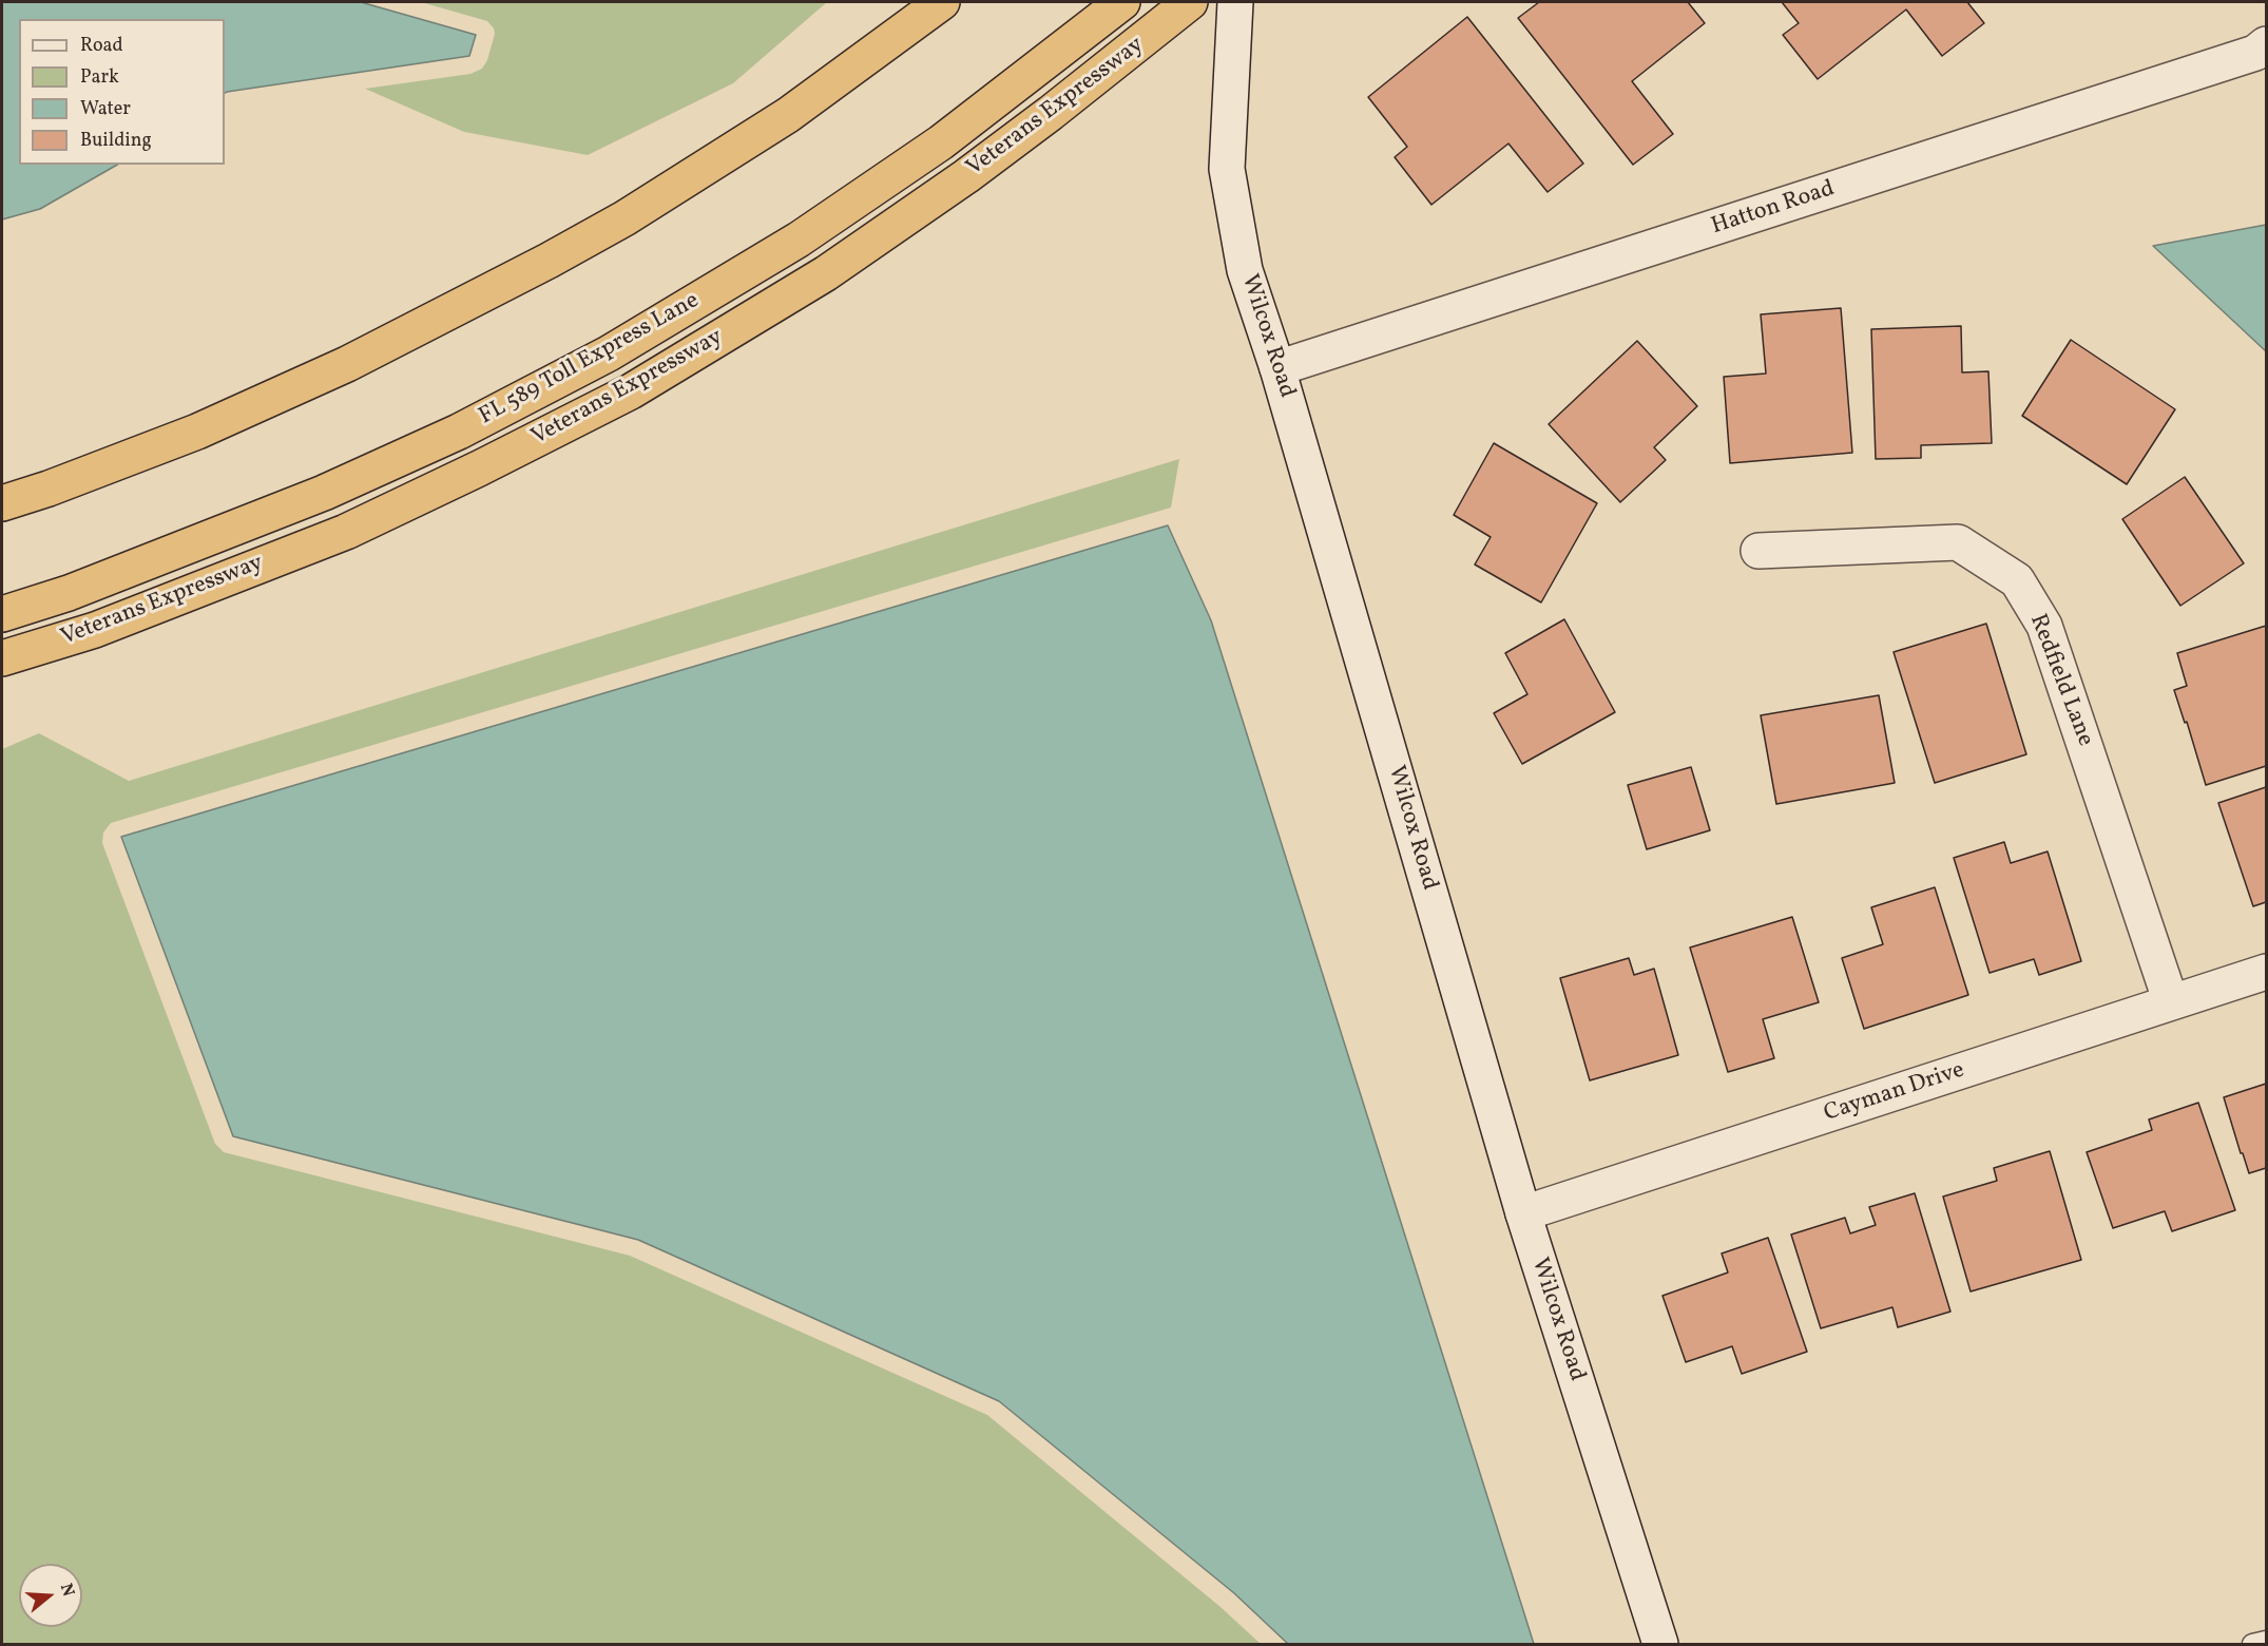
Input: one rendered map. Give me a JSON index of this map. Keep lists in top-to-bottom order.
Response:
{
  "streets": {
    "highway": ["Veterans Expressway", "FL 589 Toll Express Lane"],
    "street": [
      "Hatton Road",
      "Wilcox Road",
      "Redfield Lane",
      "Cayman Drive"
    ]
  },
  "crossings": [
    ["Hatton Road", "Wilcox Road"],
    ["Wilcox Road", "Cayman Drive"],
    ["Redfield Lane", "Cayman Drive"]
  ],
  "legend": [
    "Road",
    "Park",
    "Water",
    "Building"
  ],
  "north": "right"
}
